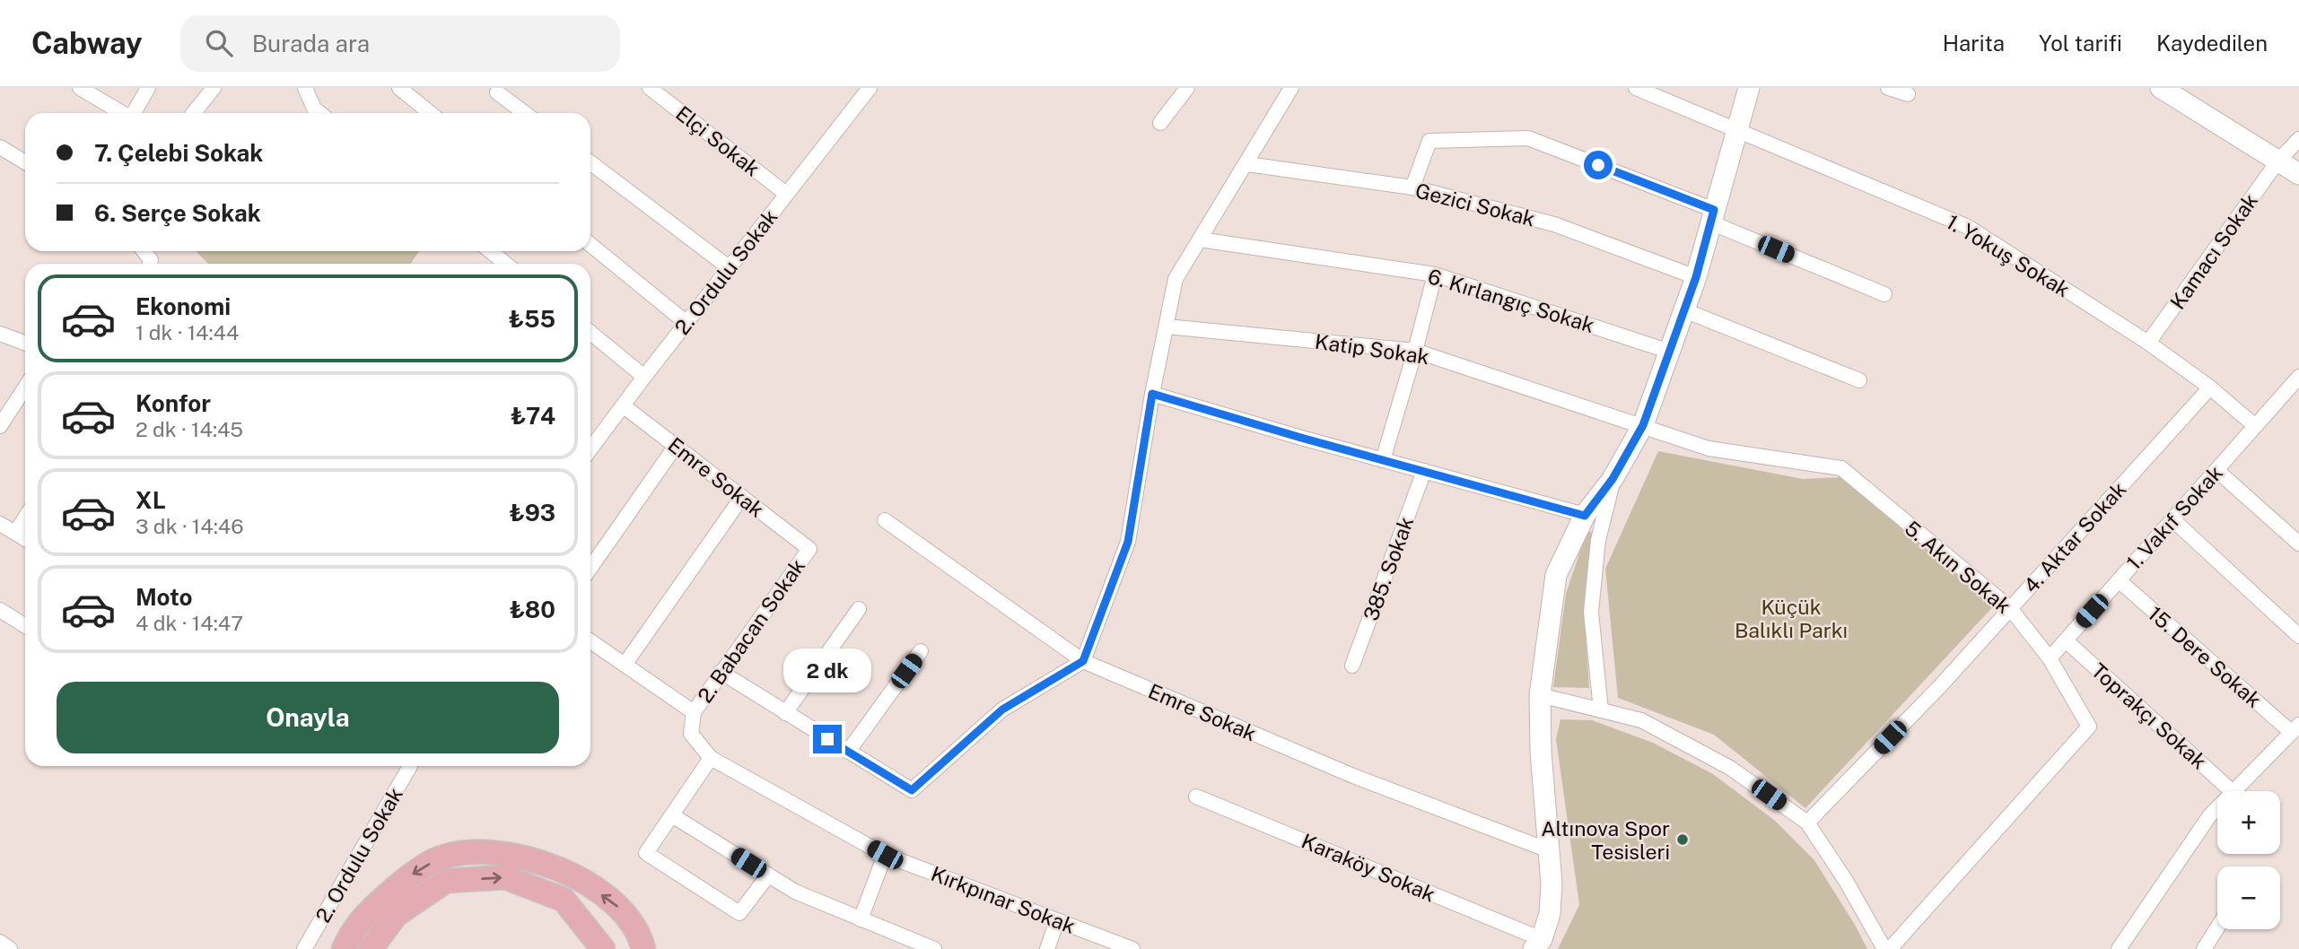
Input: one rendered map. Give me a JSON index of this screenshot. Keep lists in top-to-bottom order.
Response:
{
  "streets": {
    "street": [
      "Elçi Sokak",
      "Gezici Sokak",
      "Kamacı Sokak",
      "1. Yokuş Sokak",
      "2. Ordulu Sokak",
      "6. Kırlangıç Sokak",
      "Katip Sokak",
      "Emre Sokak",
      "1. Vakıf Sokak",
      "4. Aktar Sokak",
      "5. Akın Sokak",
      "385. Sokak",
      "2. Babacan Sokak",
      "15. Dere Sokak",
      "Toprakçı Sokak",
      "Karaköy Sokak",
      "Kırkpınar Sokak"
    ]
  },
  "crossings": [
    ["Elçi Sokak", "2. Ordulu Sokak"],
    ["Kamacı Sokak", "1. Yokuş Sokak"],
    ["1. Yokuş Sokak", "1. Vakıf Sokak"],
    ["1. Yokuş Sokak", "4. Aktar Sokak"],
    ["2. Ordulu Sokak", "Emre Sokak"],
    ["Katip Sokak", "5. Akın Sokak"],
    ["Emre Sokak", "2. Babacan Sokak"],
    ["1. Vakıf Sokak", "5. Akın Sokak"],
    ["1. Vakıf Sokak", "15. Dere Sokak"],
    ["1. Vakıf Sokak", "Toprakçı Sokak"],
    ["4. Aktar Sokak", "5. Akın Sokak"],
    ["2. Babacan Sokak", "Kırkpınar Sokak"]
  ],
  "parks": ["Küçük Balıklı Parkı"],
  "places": ["Altınova Spor Tesisleri"],
  "page": {
    "header": "Cabway",
    "search": "Burada ara",
    "nav": ["Harita", "Yol tarifi", "Kaydedilen"],
    "banner": ["7. Çelebi Sokak", "6. Serçe Sokak"],
    "list": [
      {
        "name": "Ekonomi",
        "note": "1 dk · 14:44",
        "value": "₺55"
      },
      {
        "name": "Konfor",
        "note": "2 dk · 14:45",
        "value": "₺74"
      },
      {
        "name": "XL",
        "note": "3 dk · 14:46",
        "value": "₺93"
      },
      {
        "name": "Moto",
        "note": "4 dk · 14:47",
        "value": "₺80"
      }
    ],
    "bubble": "2 dk",
    "buttons": "Onayla",
    "map_buttons": ["+", "−"]
  }
}
